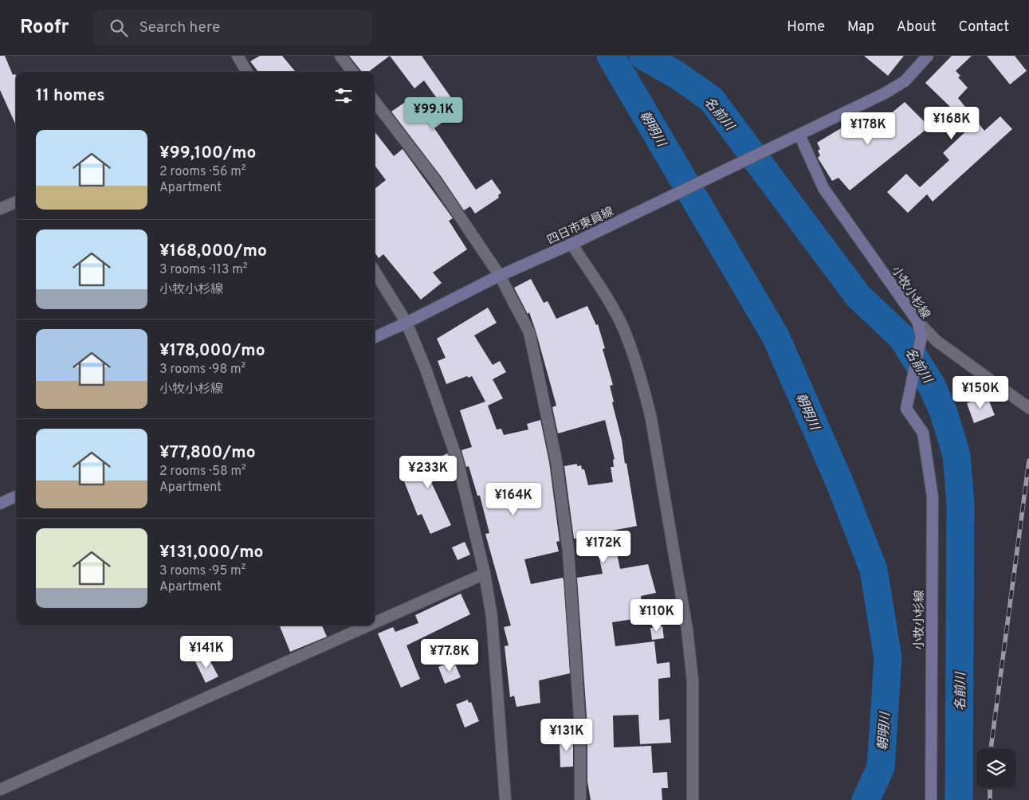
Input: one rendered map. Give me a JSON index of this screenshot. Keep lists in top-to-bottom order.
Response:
{
  "streets": {
    "main road": ["四日市東員線", "小牧小杉線"]
  },
  "crossings": [
    ["四日市東員線", "小牧小杉線"]
  ],
  "water": ["名前川", "朝明川"],
  "page": {
    "header": "Roofr",
    "search": "Search here",
    "nav": [
      "Home",
      "Map",
      "About",
      "Contact"
    ],
    "heading": "11 homes",
    "price": [
      "¥99.1K",
      "¥168K",
      "¥178K",
      "¥150K",
      "¥233K",
      "¥164K",
      "¥172K",
      "¥110K",
      "¥141K",
      "¥77.8K",
      "¥131K"
    ],
    "list": [
      {
        "name": "¥99,100/mo",
        "note": "2 rooms · 56 m² · Apartment"
      },
      {
        "name": "¥168,000/mo",
        "note": "3 rooms · 113 m² · 小牧小杉線"
      },
      {
        "name": "¥178,000/mo",
        "note": "3 rooms · 98 m² · 小牧小杉線"
      },
      {
        "name": "¥77,800/mo",
        "note": "2 rooms · 58 m² · Apartment"
      },
      {
        "name": "¥131,000/mo",
        "note": "3 rooms · 95 m² · Apartment"
      }
    ]
  }
}
